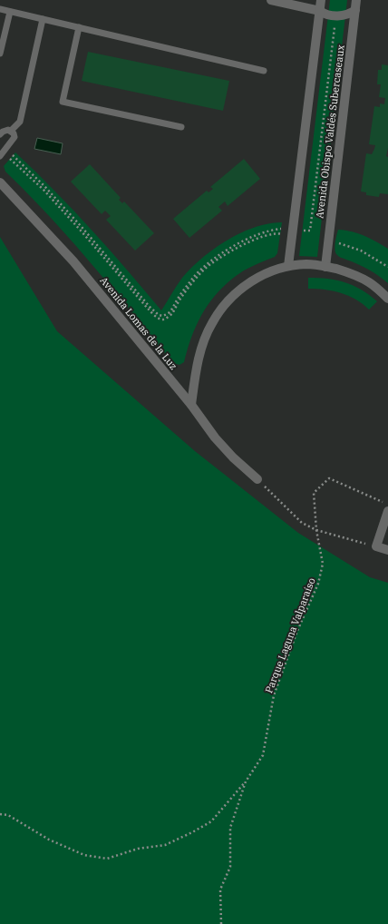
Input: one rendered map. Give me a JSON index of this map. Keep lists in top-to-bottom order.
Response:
{
  "streets": {
    "street": ["Avenida Obispo Valdés Subercaseaux", "Avenida Lomas de la Luz"],
    "path": ["Parque Laguna Valparaíso"]
  }
}
